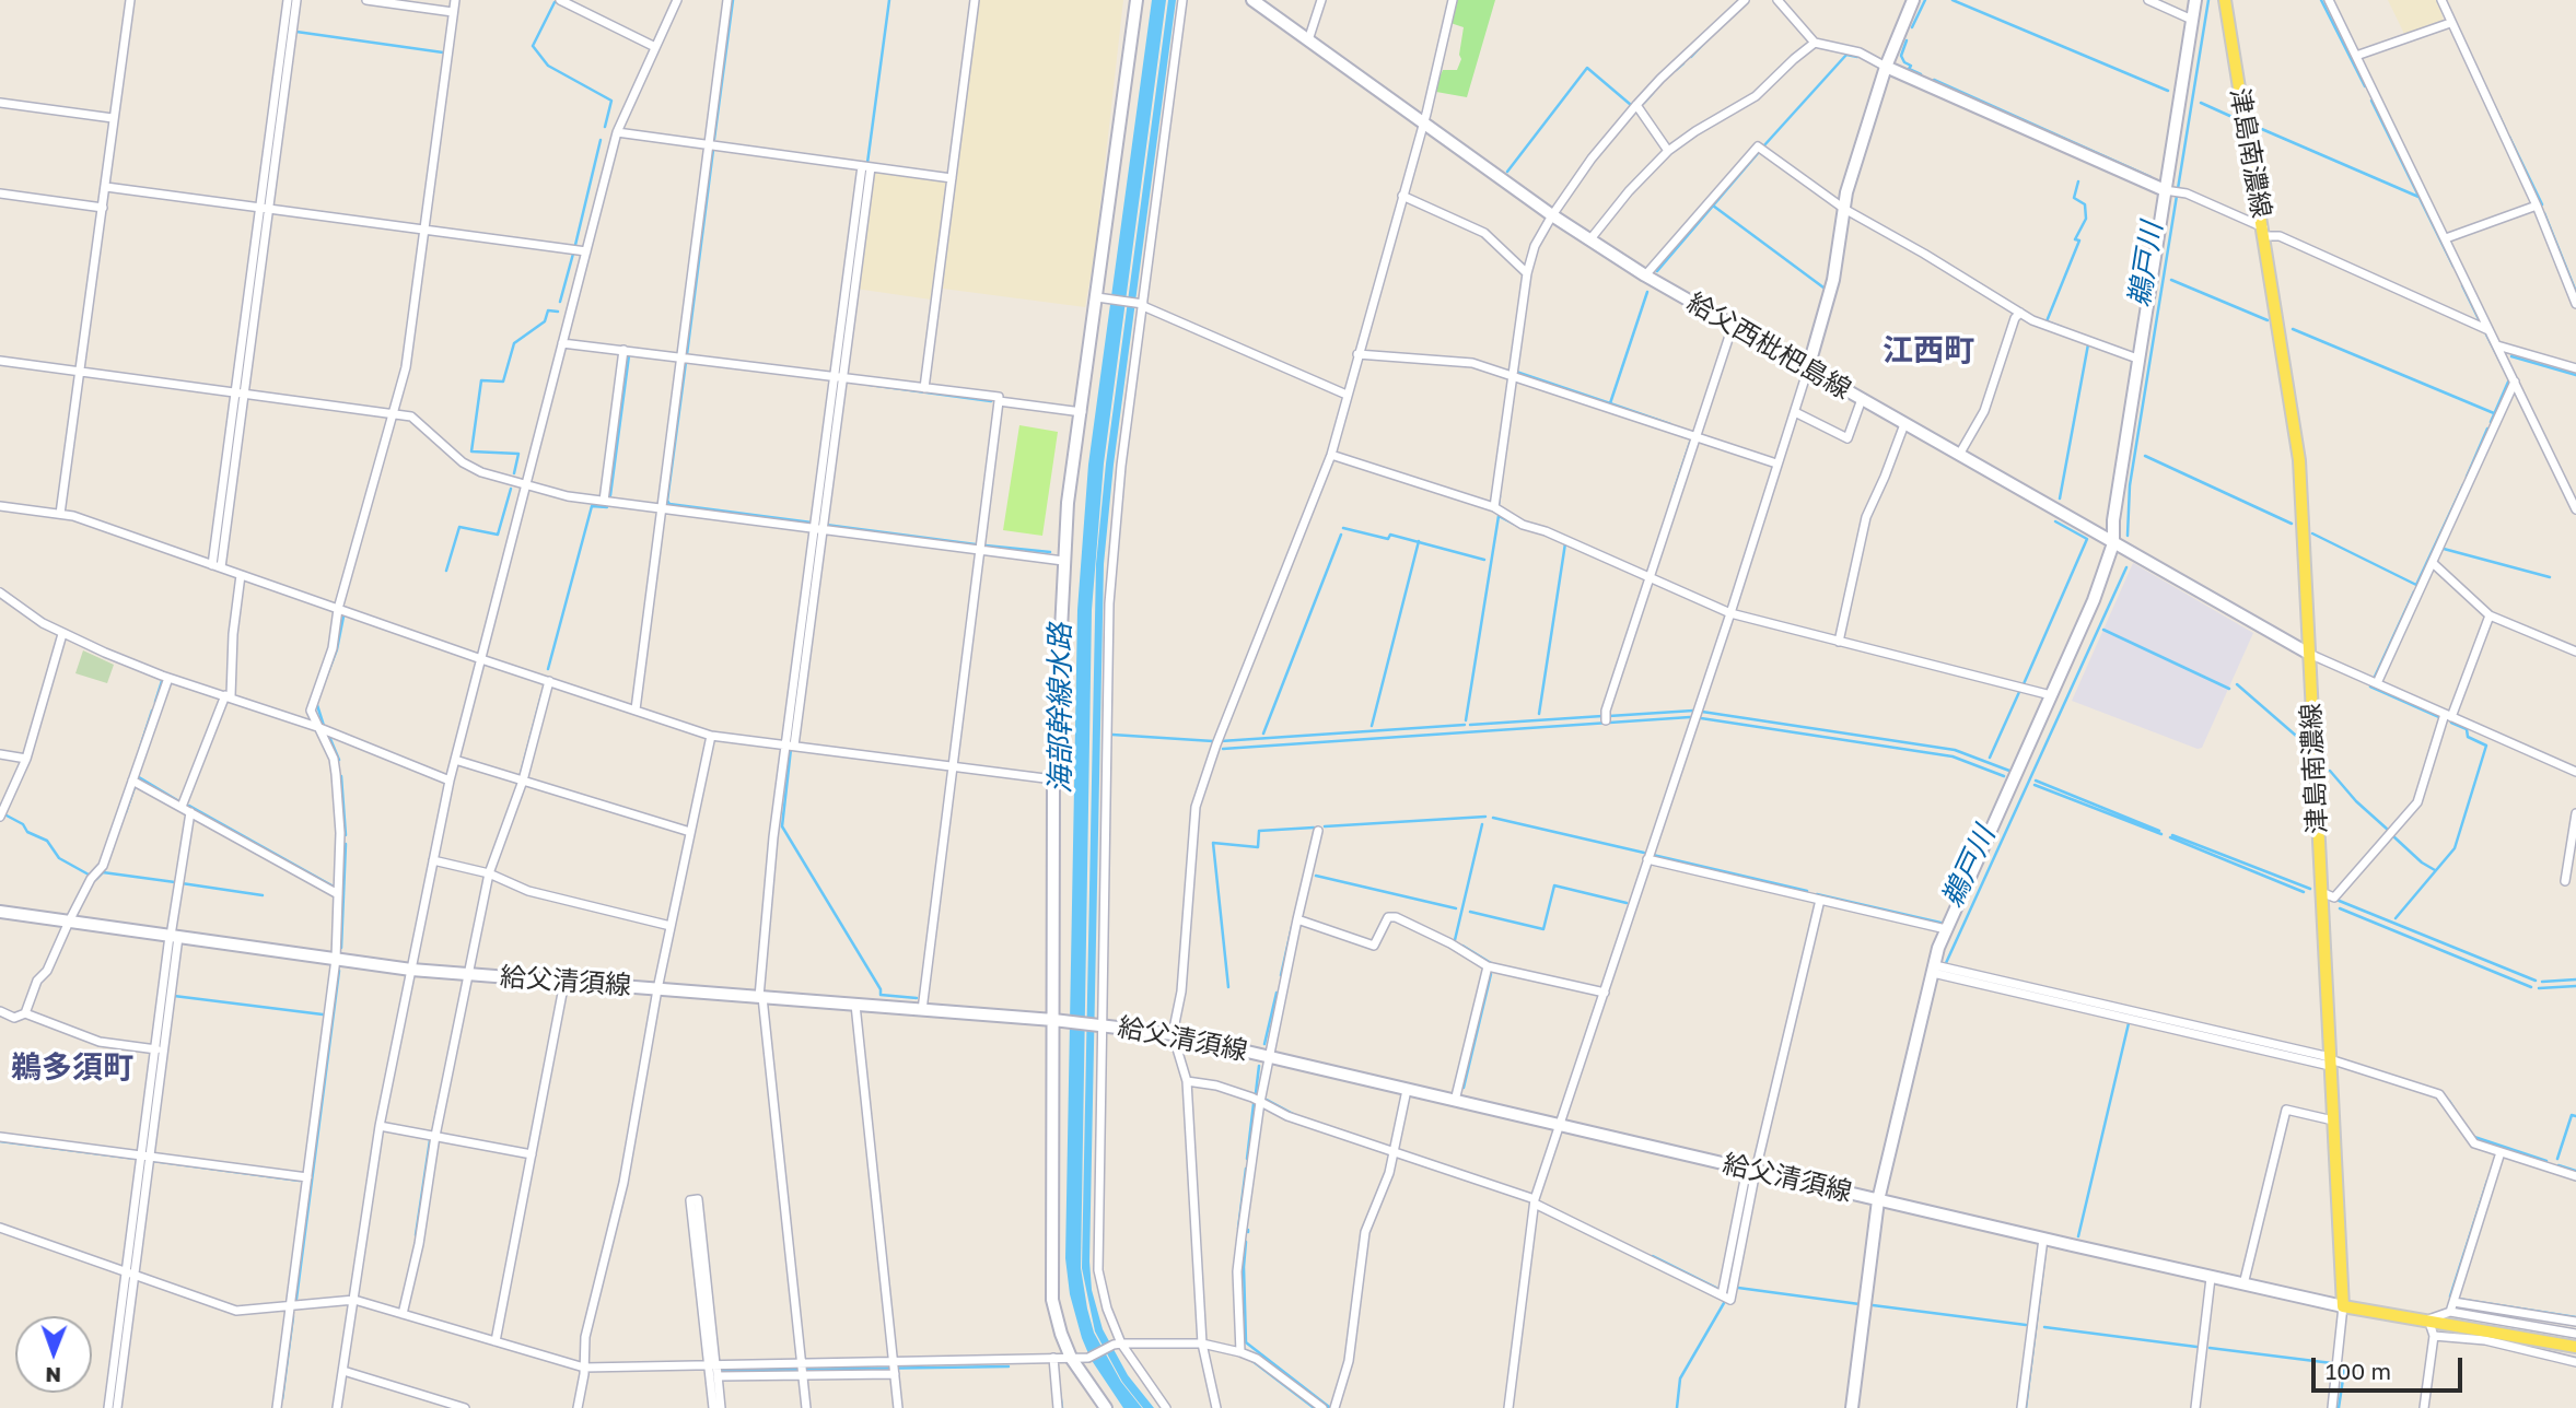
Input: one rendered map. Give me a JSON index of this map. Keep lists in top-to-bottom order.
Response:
{
  "streets": {
    "main road": ["津島南濃線", "給父西枇杷島線", "給父清須線"]
  },
  "crossings": [
    ["津島南濃線", "給父西枇杷島線"],
    ["津島南濃線", "給父清須線"]
  ],
  "districts": ["江西町", "鵜多須町"],
  "water": ["鵜戸川", "海部幹線水路"],
  "scale_bar": "100 m",
  "north": "bottom"
}
